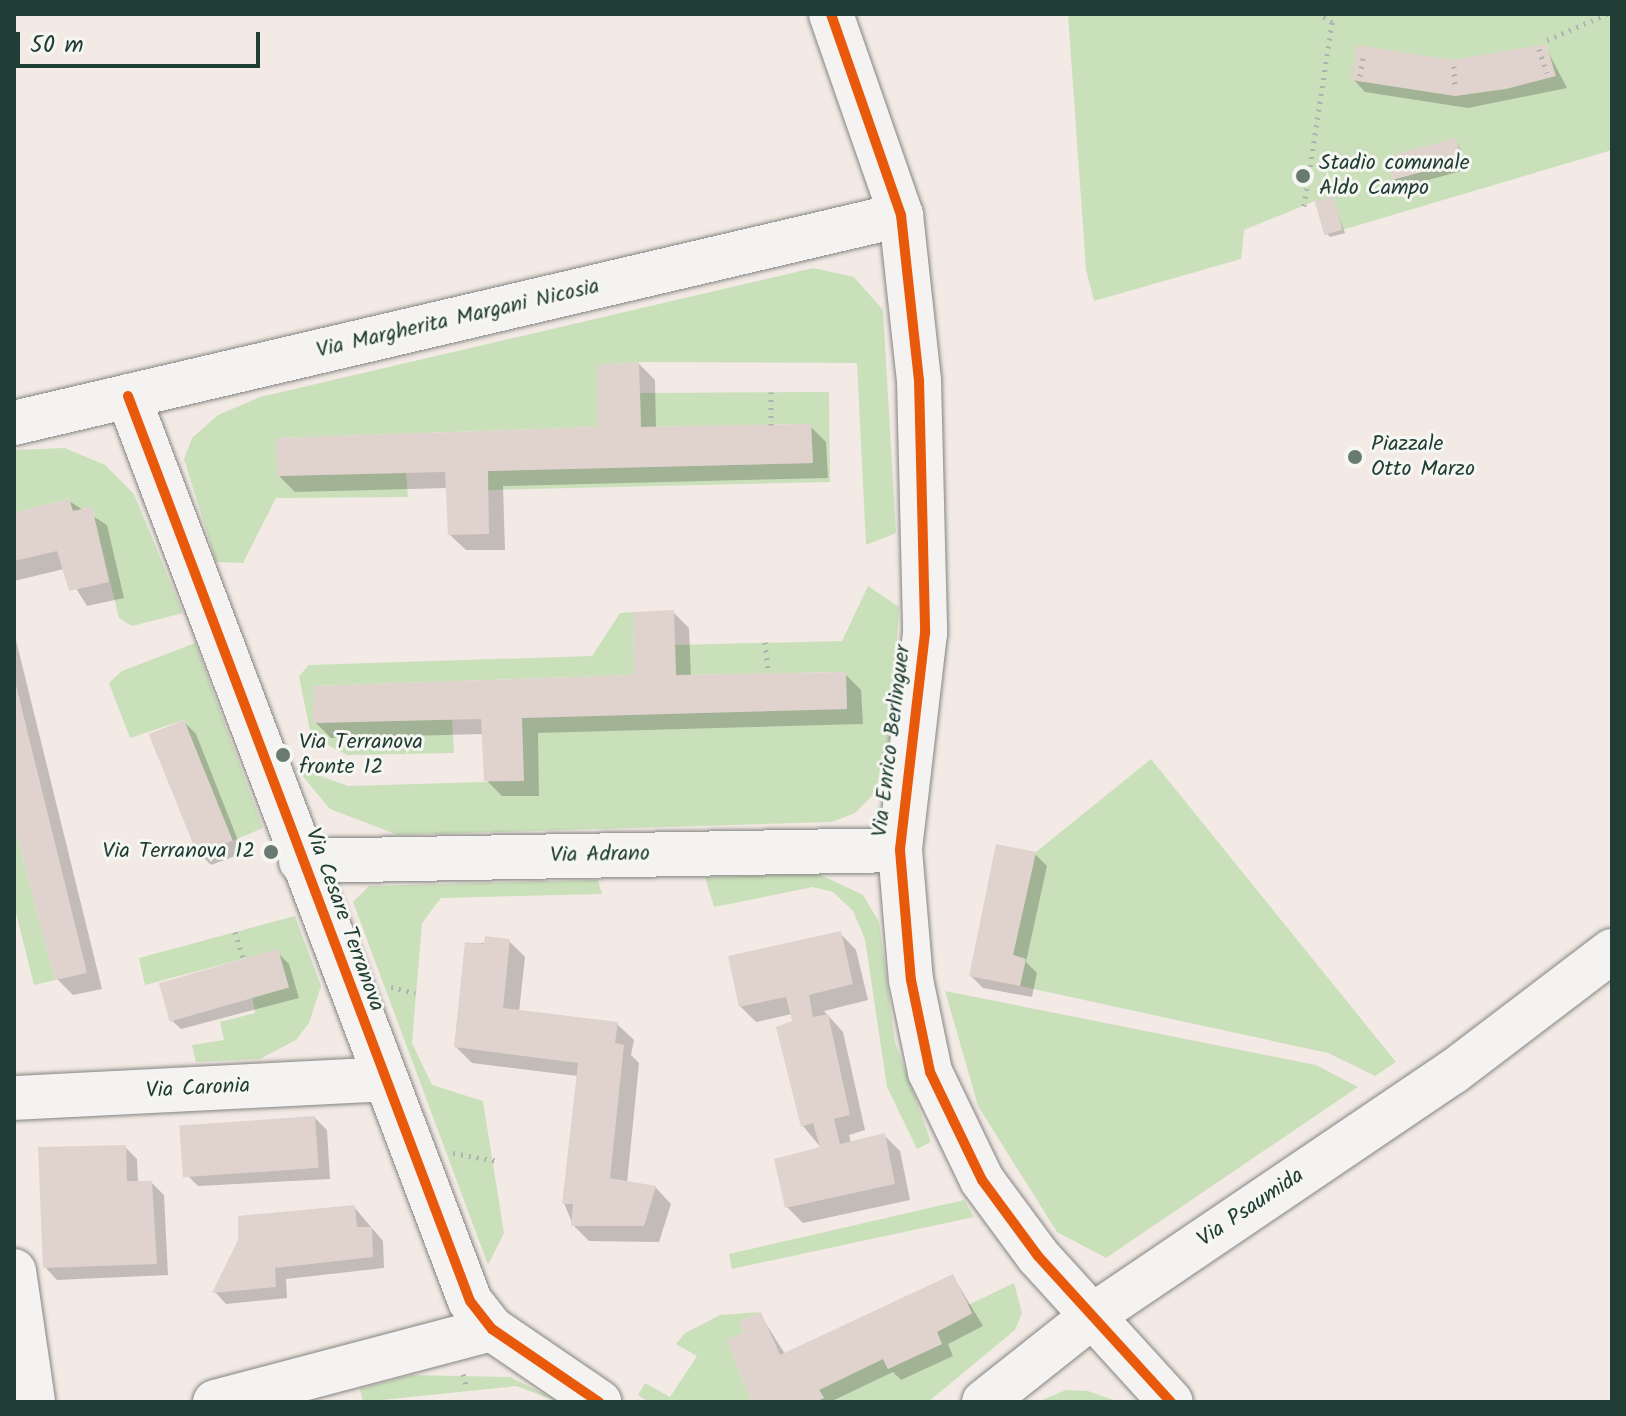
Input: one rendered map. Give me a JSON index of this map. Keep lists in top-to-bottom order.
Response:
{
  "streets": {
    "street": [
      "Via Margherita Margani Nicosia",
      "Via Enrico Berlinguer",
      "Via Adrano",
      "Via Cesare Terranova",
      "Via Caronia",
      "Via Psaumida"
    ]
  },
  "crossings": [
    ["Via Margherita Margani Nicosia", "Via Enrico Berlinguer"],
    ["Via Margherita Margani Nicosia", "Via Cesare Terranova"],
    ["Via Enrico Berlinguer", "Via Adrano"],
    ["Via Enrico Berlinguer", "Via Psaumida"],
    ["Via Adrano", "Via Cesare Terranova"],
    ["Via Cesare Terranova", "Via Caronia"]
  ],
  "places": [
    "Stadio comunale Aldo Campo",
    "Piazzale Otto Marzo",
    "Via Terranova fronte 12",
    "Via Terranova 12"
  ],
  "scale_bar": "50 m"
}
